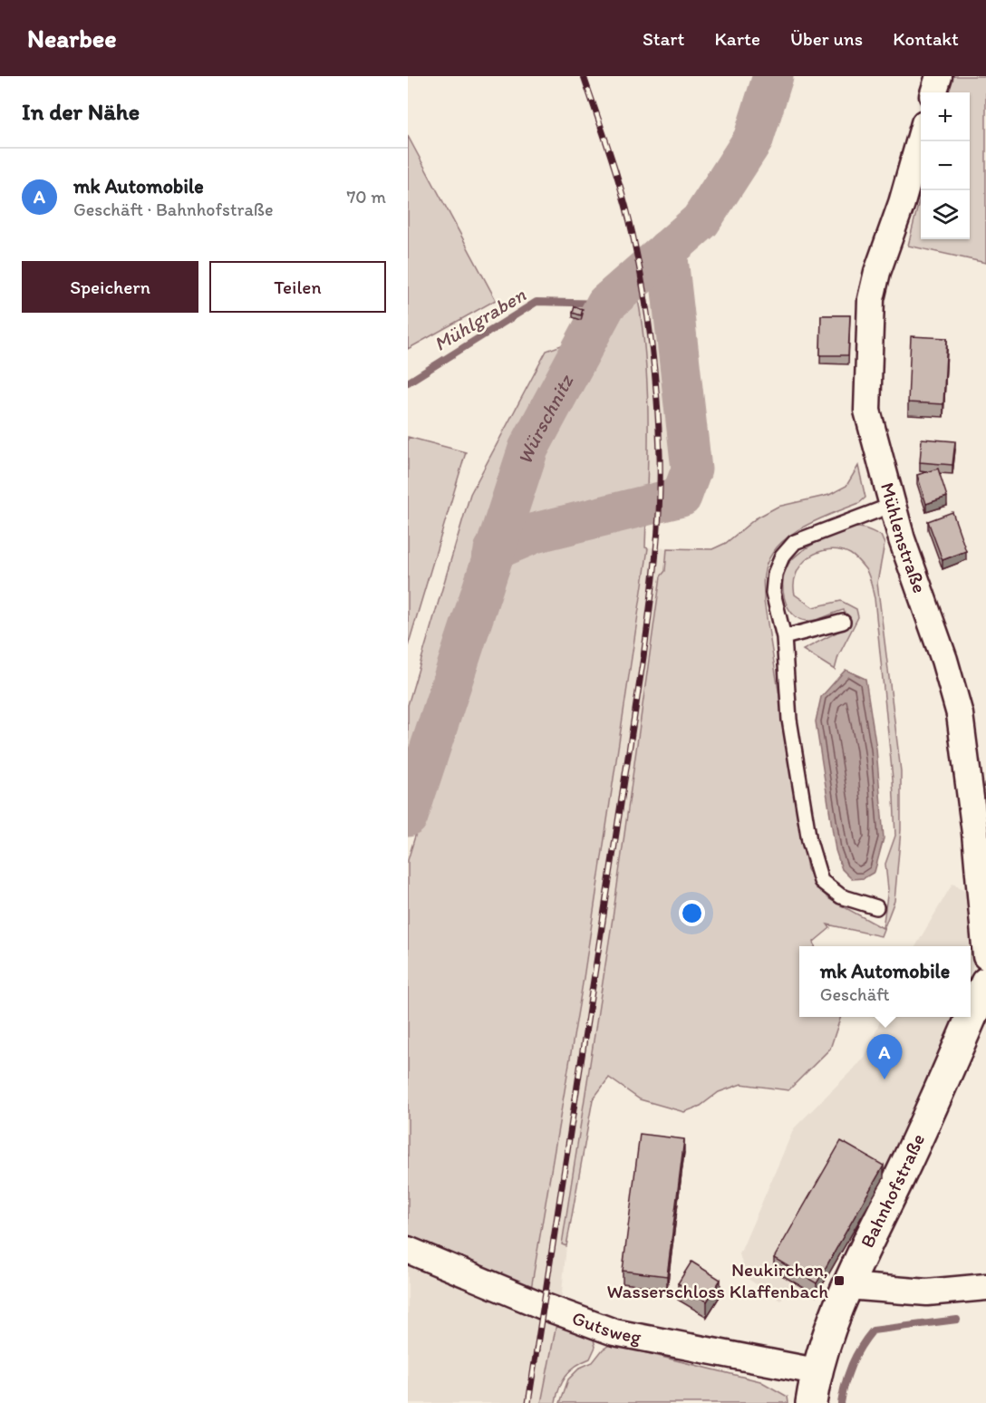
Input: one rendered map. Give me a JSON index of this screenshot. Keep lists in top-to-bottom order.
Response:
{
  "streets": {
    "main road": ["Bahnhofstraße"],
    "street": ["Mühlenstraße", "Gutsweg"]
  },
  "crossings": [
    ["Bahnhofstraße", "Gutsweg"]
  ],
  "water": ["Mühlgraben", "Würschnitz"],
  "places": {
    "transit": ["Neukirchen, Wasserschloss Klaffenbach"]
  },
  "page": {
    "header": "Nearbee",
    "nav": [
      "Start",
      "Karte",
      "Über uns",
      "Kontakt"
    ],
    "heading": "In der Nähe",
    "map_buttons": ["+", "−"],
    "list": [
      {
        "mark": "A",
        "name": "mk Automobile",
        "note": "Geschäft · Bahnhofstraße",
        "value": "70 m"
      }
    ],
    "buttons": ["Speichern", "Teilen"],
    "popup": ["mk Automobile", "Geschäft"],
    "pins": "A"
  }
}
